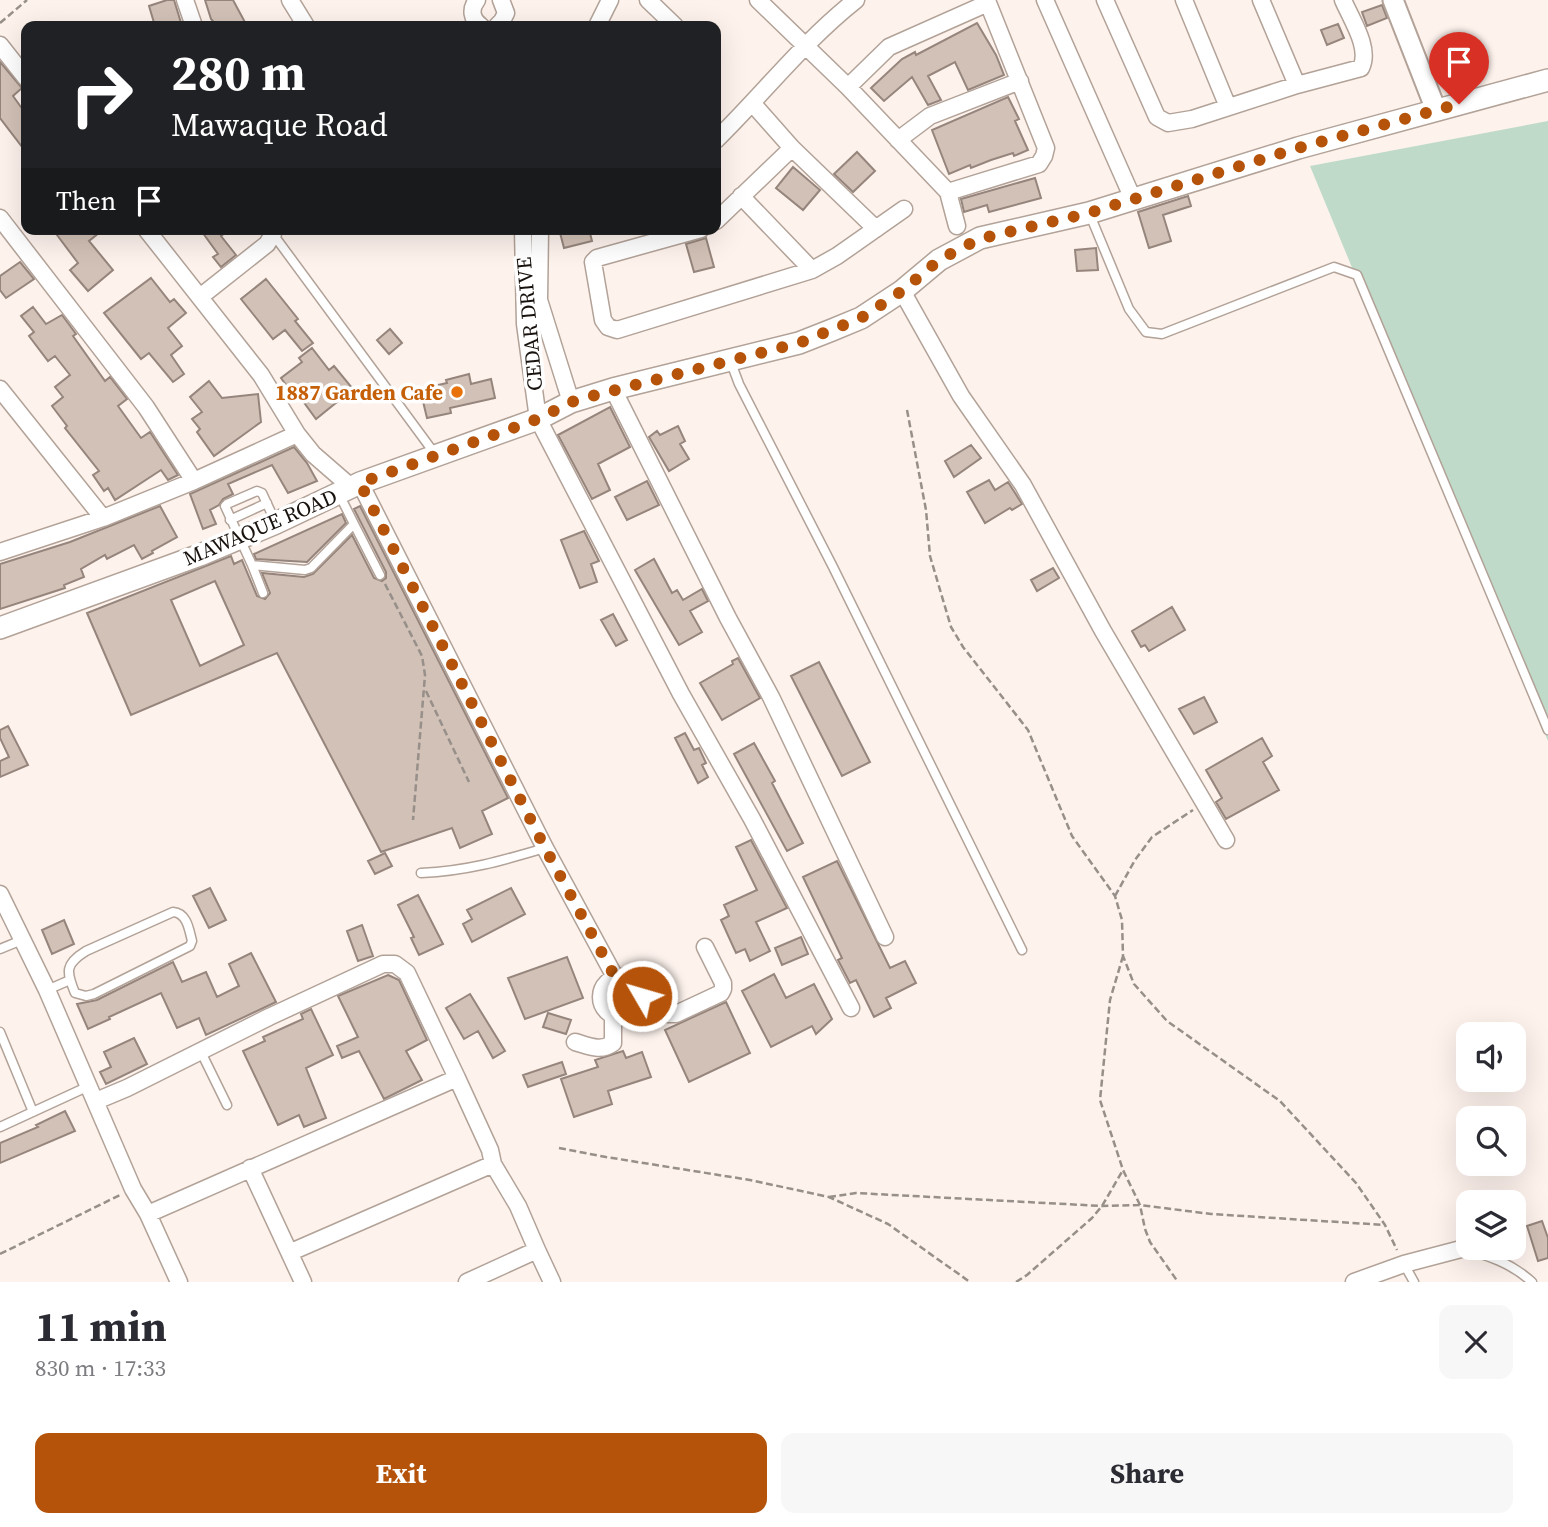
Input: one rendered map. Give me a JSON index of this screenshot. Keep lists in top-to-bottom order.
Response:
{
  "streets": {
    "main road": ["MAWAQUE ROAD"],
    "street": ["CEDAR DRIVE"]
  },
  "crossings": [
    ["CEDAR DRIVE", "MAWAQUE ROAD"]
  ],
  "places": ["1887 Garden Cafe"],
  "page": {
    "turn": ["280 m", "Mawaque Road"],
    "then": "Then",
    "heading": ["11 min", "830 m · 17:33"],
    "buttons": ["Exit", "Share"]
  }
}
